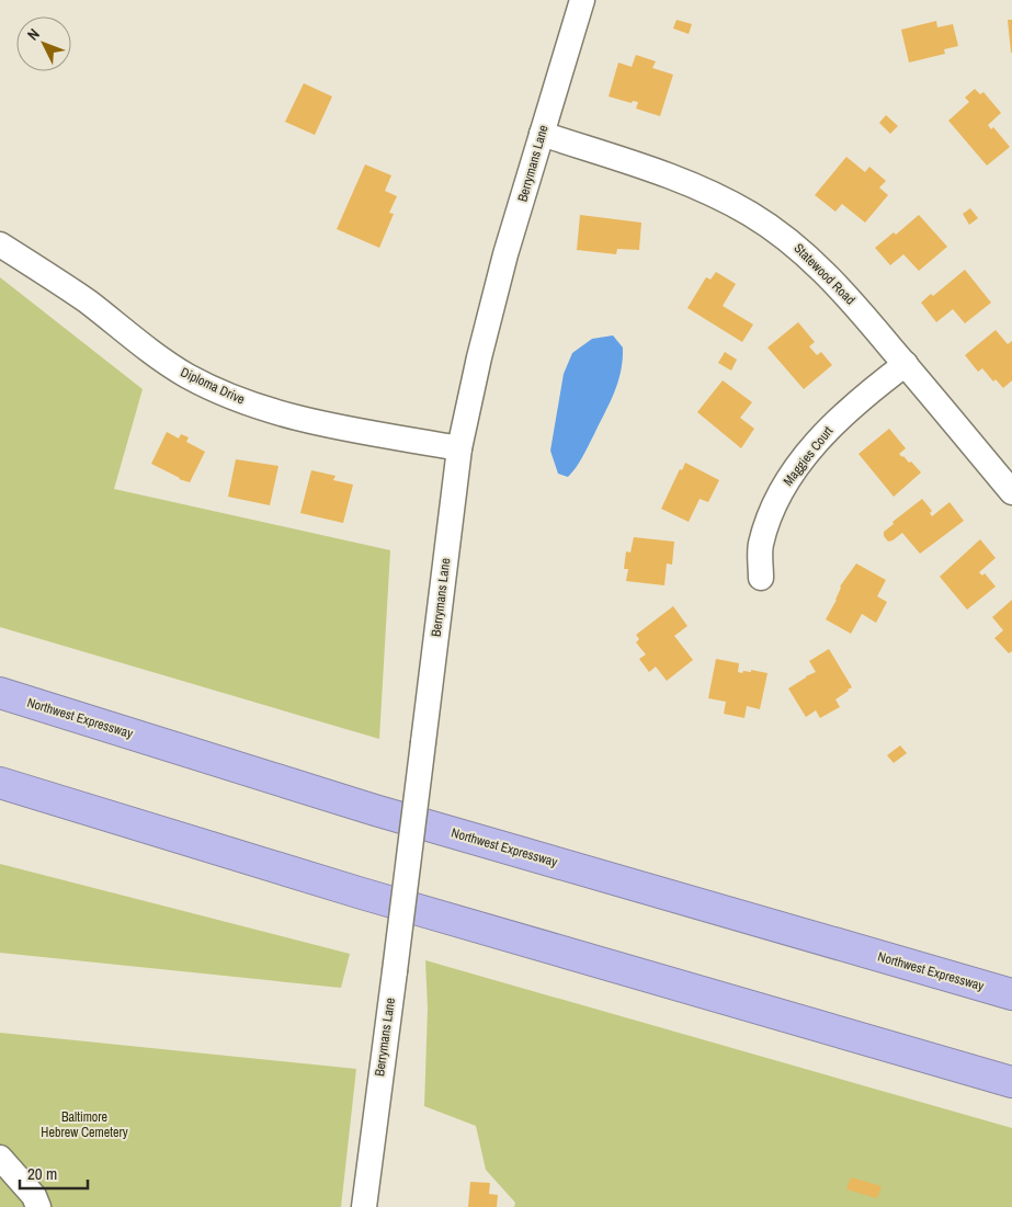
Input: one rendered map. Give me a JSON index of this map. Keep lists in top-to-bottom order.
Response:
{
  "streets": {
    "highway": ["Northwest Expressway"],
    "street": [
      "Berrymans Lane",
      "Statewood Road",
      "Diploma Drive",
      "Maggies Court"
    ]
  },
  "crossings": [
    ["Berrymans Lane", "Statewood Road"],
    ["Berrymans Lane", "Diploma Drive"],
    ["Statewood Road", "Maggies Court"]
  ],
  "parks": ["Baltimore Hebrew Cemetery"],
  "scale_bar": "20 m",
  "north": "top left"
}
